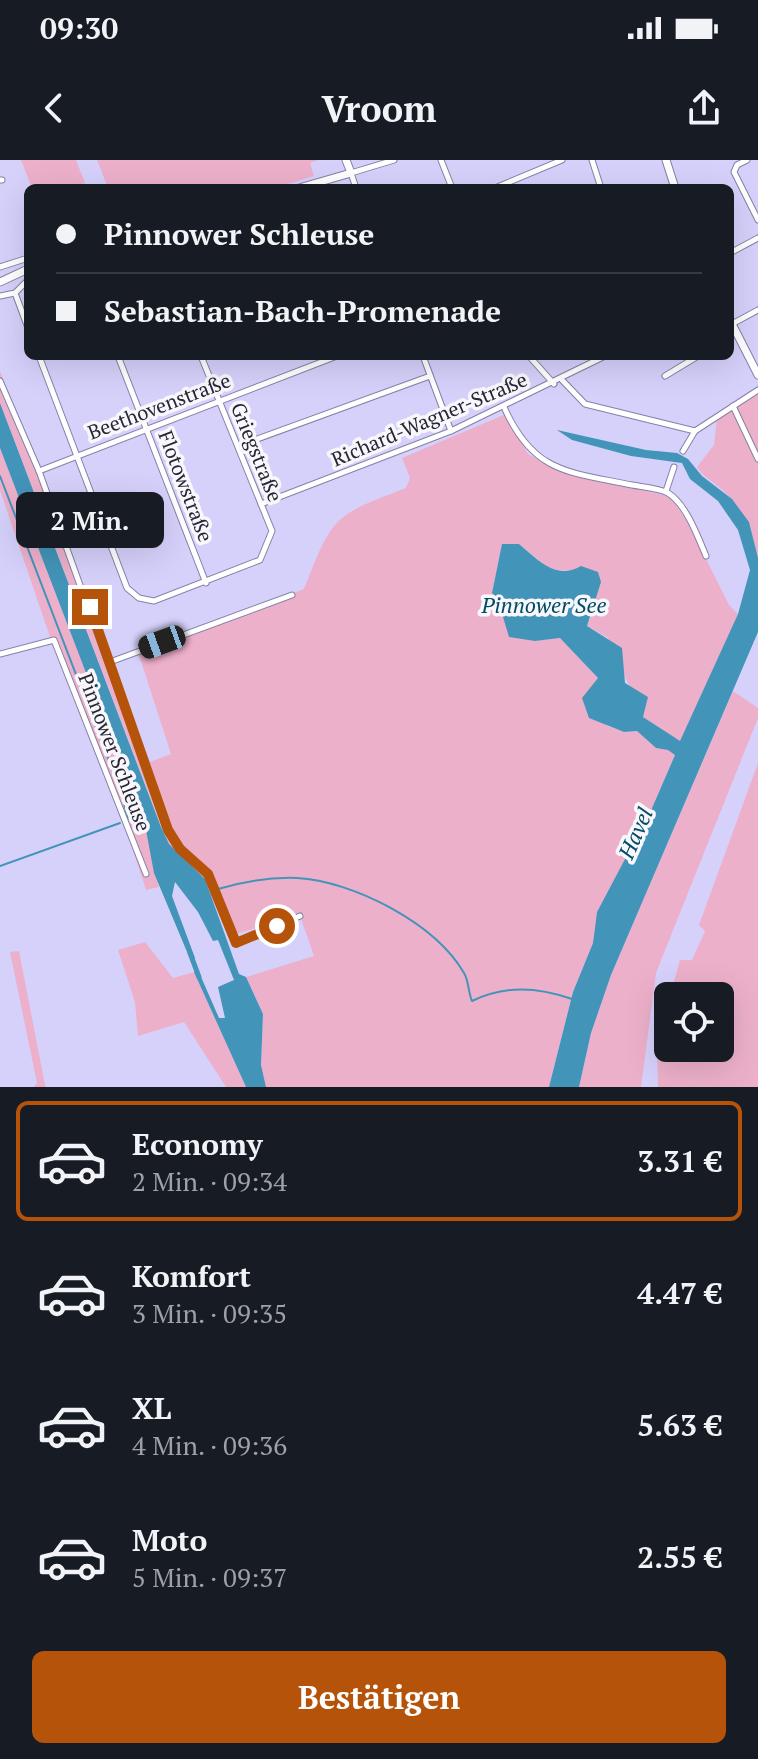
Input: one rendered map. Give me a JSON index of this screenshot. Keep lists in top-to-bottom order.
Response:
{
  "streets": {
    "street": [
      "Beethovenstraße",
      "Richard-Wagner-Straße",
      "Griegstraße",
      "Flotowstraße",
      "Pinnower Schleuse"
    ]
  },
  "crossings": [
    ["Beethovenstraße", "Griegstraße"],
    ["Beethovenstraße", "Flotowstraße"],
    ["Richard-Wagner-Straße", "Griegstraße"],
    ["Griegstraße", "Flotowstraße"]
  ],
  "water": ["Pinnower See", "Havel"],
  "page": {
    "status": "09:30",
    "header": "Vroom",
    "banner": ["Pinnower Schleuse", "Sebastian-Bach-Promenade"],
    "bubble": "2 Min.",
    "list": [
      {
        "name": "Economy",
        "note": "2 Min. · 09:34",
        "value": "3.31 €"
      },
      {
        "name": "Komfort",
        "note": "3 Min. · 09:35",
        "value": "4.47 €"
      },
      {
        "name": "XL",
        "note": "4 Min. · 09:36",
        "value": "5.63 €"
      },
      {
        "name": "Moto",
        "note": "5 Min. · 09:37",
        "value": "2.55 €"
      }
    ],
    "buttons": "Bestätigen"
  }
}
